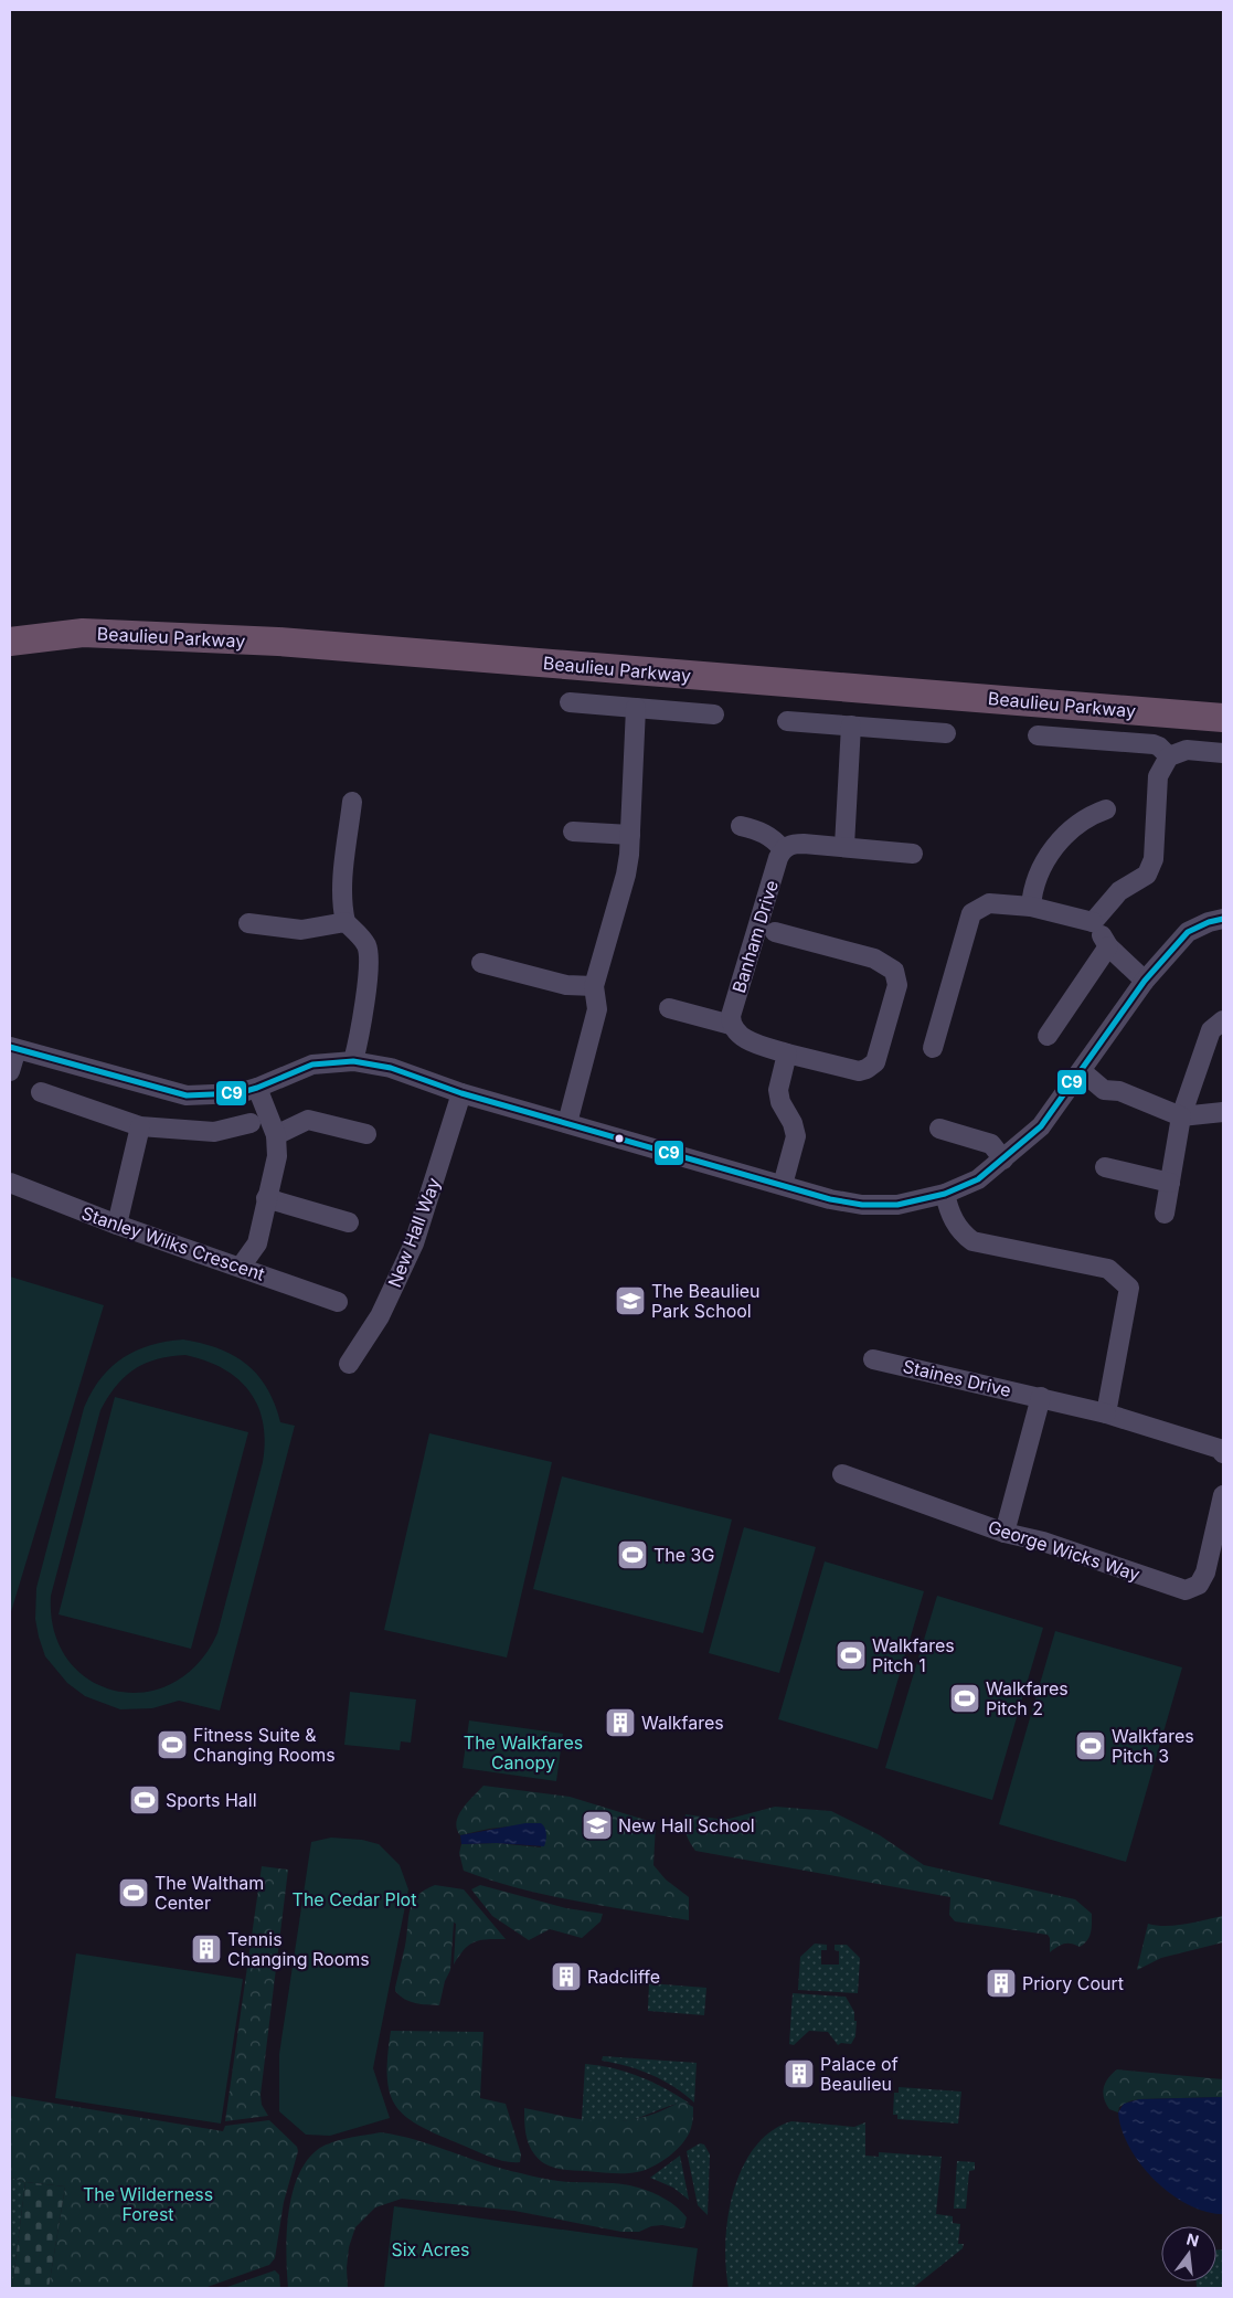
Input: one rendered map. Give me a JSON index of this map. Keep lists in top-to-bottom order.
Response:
{
  "streets": {
    "highway": ["Beaulieu Parkway"],
    "street": [
      "Banham Drive",
      "New Hall Way",
      "Stanley Wilks Crescent",
      "Staines Drive",
      "George Wicks Way"
    ]
  },
  "parks": [
    "The Walkfares Canopy",
    "The Cedar Plot",
    "The Wilderness Forest",
    "Six Acres"
  ],
  "places": {
    "school or university": ["The Beaulieu Park School", "New Hall School"],
    "sports": [
      "The 3G",
      "Walkfares Pitch 1",
      "Walkfares Pitch 2",
      "Fitness Suite & Changing Rooms",
      "Walkfares Pitch 3",
      "Sports Hall",
      "The Waltham Center"
    ],
    "building": [
      "Walkfares",
      "Tennis Changing Rooms",
      "Radcliffe",
      "Priory Court",
      "Palace of Beaulieu"
    ]
  },
  "lines": ["transit line C9"],
  "north": "top"
}
